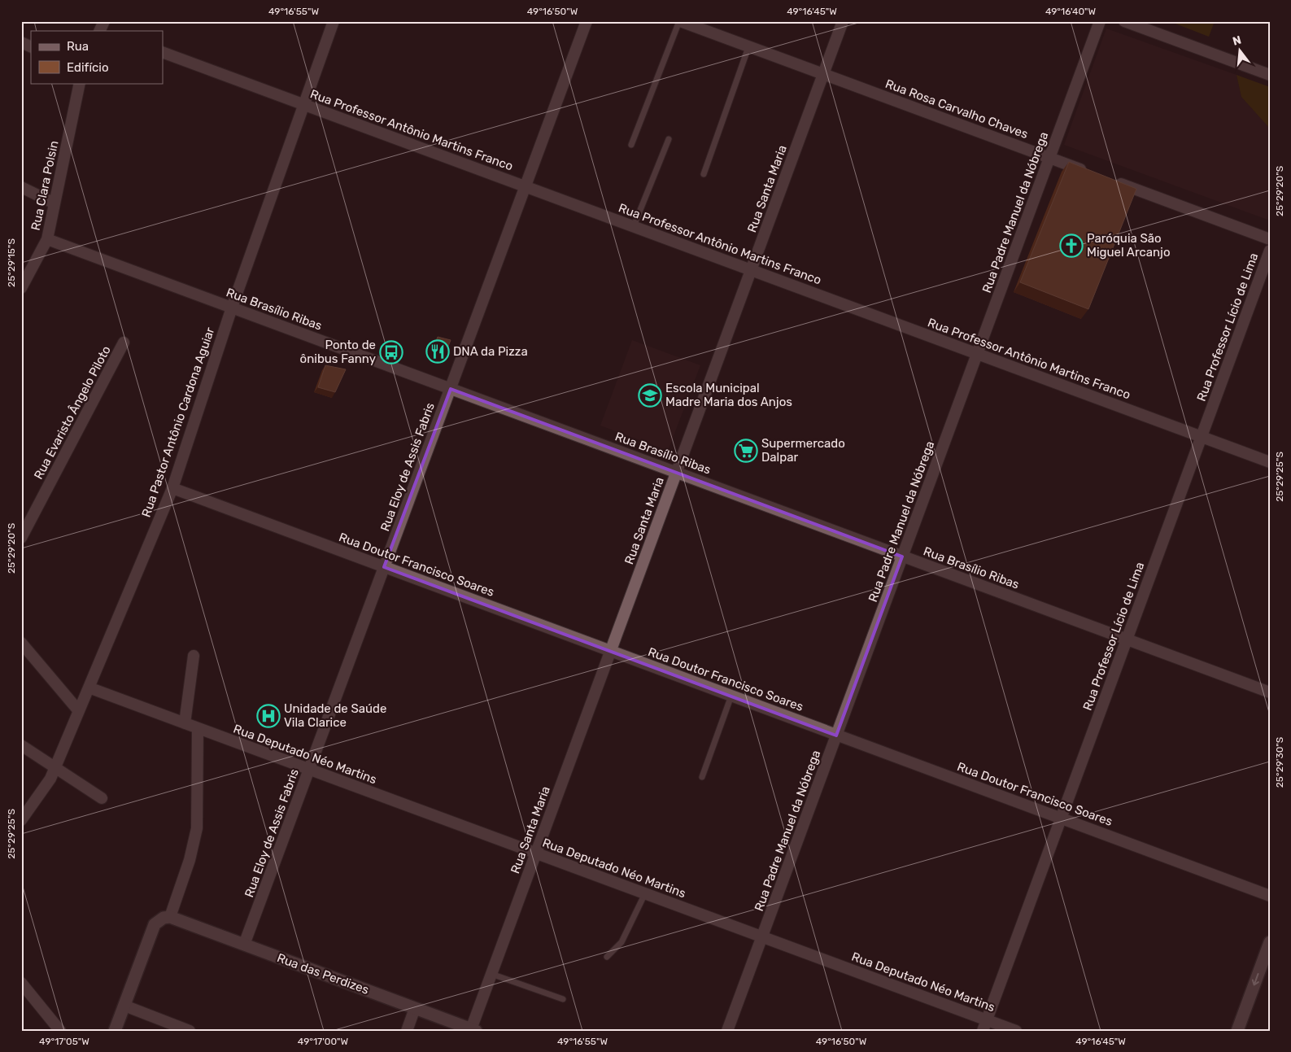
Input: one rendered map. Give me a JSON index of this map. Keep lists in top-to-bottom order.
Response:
{
  "streets": {
    "street": [
      "Rua Rosa Carvalho Chaves",
      "Rua Professor Antônio Martins Franco",
      "Rua Clara Polsin",
      "Rua Santa Maria",
      "Rua Padre Manuel da Nóbrega",
      "Rua Brasílio Ribas",
      "Rua Professor Lício de Lima",
      "Rua Evaristo Ângelo Piloto",
      "Rua Pastor Antônio Cardona Aguiar",
      "Rua Eloy de Assis Fabris",
      "Rua Doutor Francisco Soares",
      "Rua Deputado Néo Martins",
      "Rua das Perdizes"
    ]
  },
  "crossings": [
    ["Rua Rosa Carvalho Chaves", "Rua Santa Maria"],
    ["Rua Rosa Carvalho Chaves", "Rua Padre Manuel da Nóbrega"],
    ["Rua Professor Antônio Martins Franco", "Rua Santa Maria"],
    ["Rua Professor Antônio Martins Franco", "Rua Padre Manuel da Nóbrega"],
    ["Rua Professor Antônio Martins Franco", "Rua Professor Lício de Lima"],
    ["Rua Professor Antônio Martins Franco", "Rua Pastor Antônio Cardona Aguiar"],
    ["Rua Professor Antônio Martins Franco", "Rua Eloy de Assis Fabris"],
    ["Rua Clara Polsin", "Rua Brasílio Ribas"],
    ["Rua Santa Maria", "Rua Brasílio Ribas"],
    ["Rua Santa Maria", "Rua Doutor Francisco Soares"],
    ["Rua Santa Maria", "Rua Deputado Néo Martins"],
    ["Rua Santa Maria", "Rua das Perdizes"],
    ["Rua Padre Manuel da Nóbrega", "Rua Brasílio Ribas"],
    ["Rua Padre Manuel da Nóbrega", "Rua Doutor Francisco Soares"],
    ["Rua Padre Manuel da Nóbrega", "Rua Deputado Néo Martins"],
    ["Rua Brasílio Ribas", "Rua Professor Lício de Lima"],
    ["Rua Brasílio Ribas", "Rua Pastor Antônio Cardona Aguiar"],
    ["Rua Brasílio Ribas", "Rua Eloy de Assis Fabris"],
    ["Rua Professor Lício de Lima", "Rua Doutor Francisco Soares"],
    ["Rua Professor Lício de Lima", "Rua Deputado Néo Martins"],
    ["Rua Pastor Antônio Cardona Aguiar", "Rua Doutor Francisco Soares"],
    ["Rua Pastor Antônio Cardona Aguiar", "Rua Deputado Néo Martins"],
    ["Rua Eloy de Assis Fabris", "Rua Doutor Francisco Soares"],
    ["Rua Eloy de Assis Fabris", "Rua Deputado Néo Martins"],
    ["Rua Eloy de Assis Fabris", "Rua das Perdizes"]
  ],
  "places": {
    "church": ["Paróquia São Miguel Arcanjo"],
    "restaurant": ["DNA da Pizza"],
    "bus stop": ["Ponto de ônibus Fanny"],
    "school or university": ["Escola Municipal Madre Maria dos Anjos"],
    "supermarket": ["Supermercado Dalpar"],
    "hospital": ["Unidade de Saúde Vila Clarice"]
  },
  "legend": ["Rua", "Edifício"],
  "north": "top",
  "coordinates": [
    "49°16'55\"W",
    "49°16'50\"W",
    "49°16'45\"W",
    "49°16'40\"W",
    "25°29'20\"S",
    "25°29'15\"S",
    "25°29'25\"S",
    "25°29'30\"S",
    "49°17'05\"W",
    "49°17'00\"W"
  ]
}
